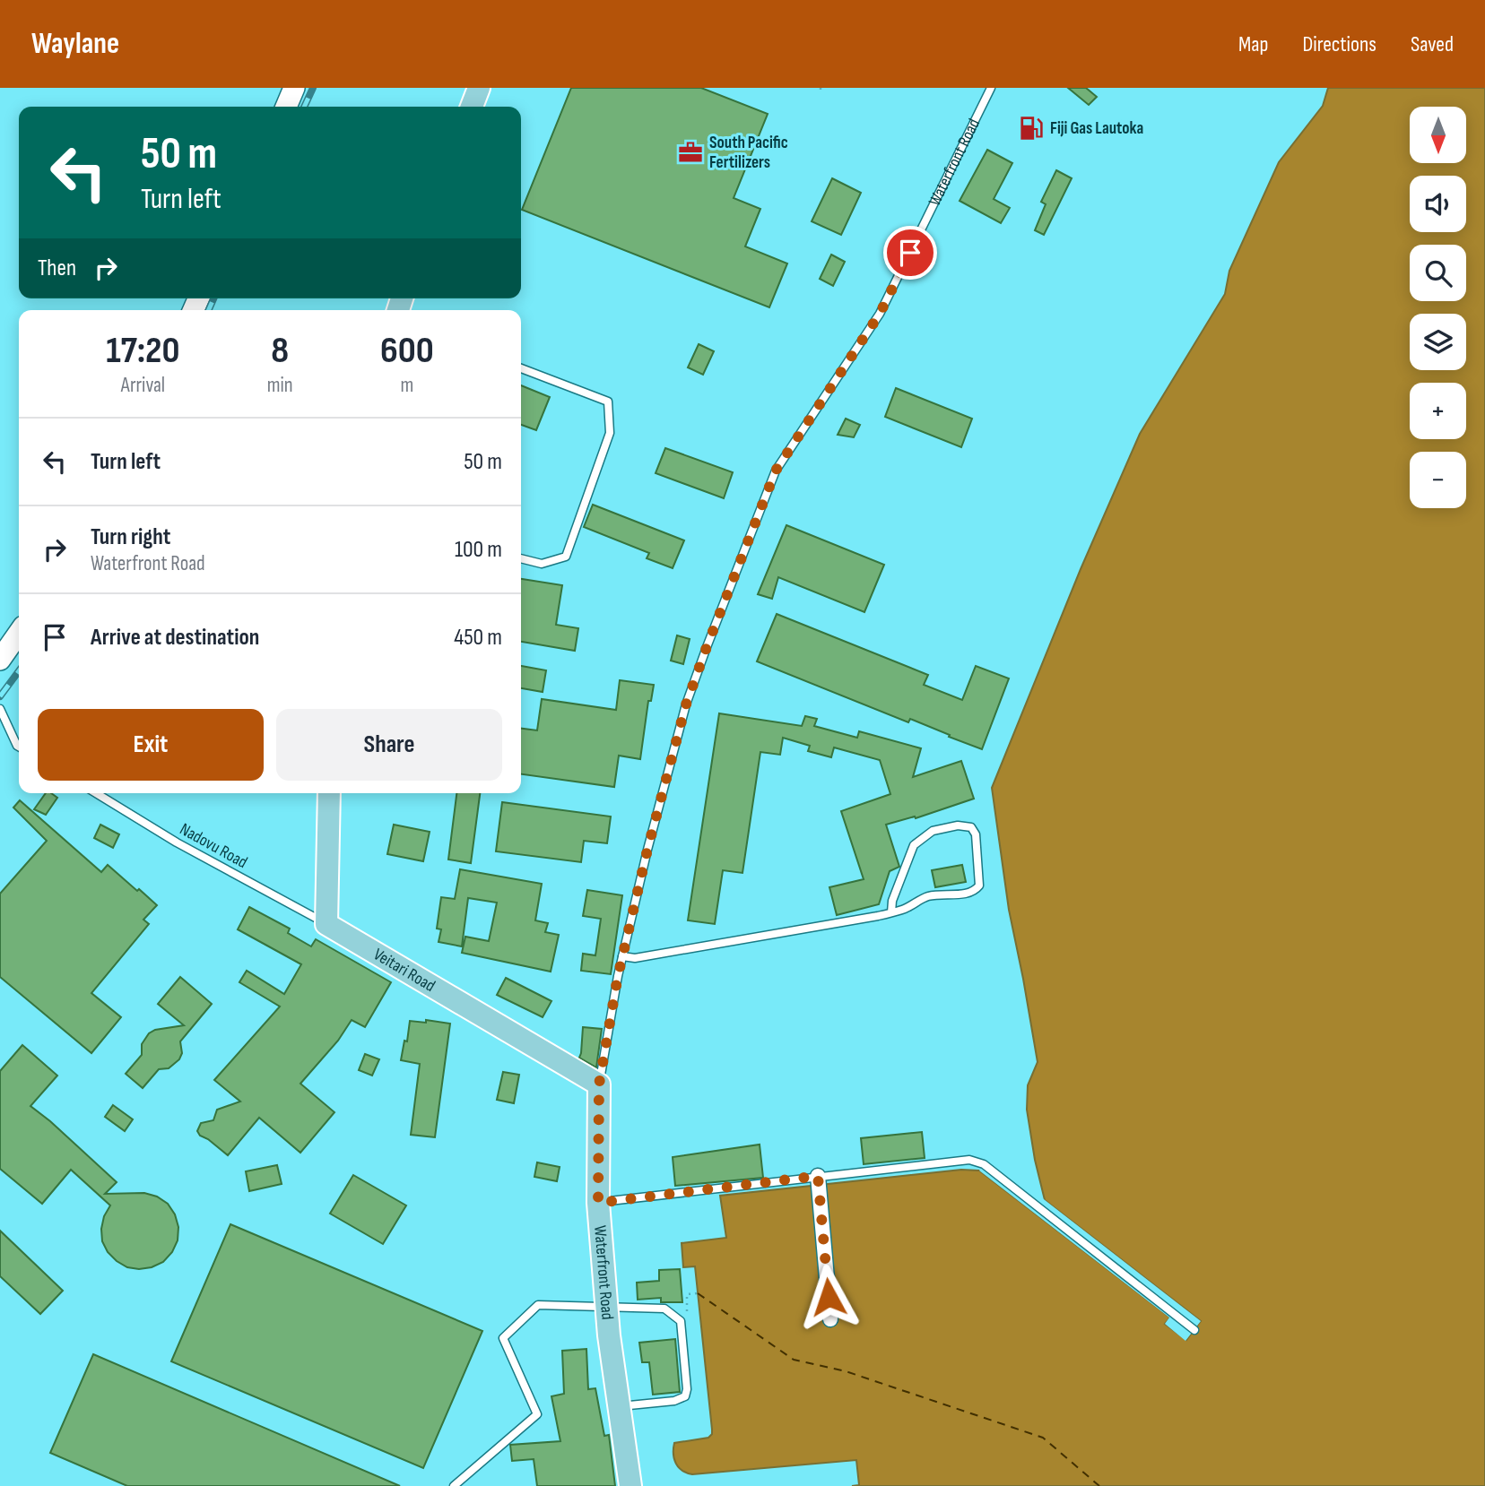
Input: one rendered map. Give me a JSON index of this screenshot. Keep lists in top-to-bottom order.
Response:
{
  "streets": {
    "main road": ["Waterfront Road", "Veitari Road"],
    "lane": ["Nadovu Road"]
  },
  "crossings": [
    ["Waterfront Road", "Veitari Road"],
    ["Nadovu Road", "Veitari Road"]
  ],
  "places": {
    "fuel station": ["Fiji Gas Lautoka"],
    "office": ["South Pacific Fertilizers"]
  },
  "north": "bottom",
  "page": {
    "header": "Waylane",
    "nav": ["Map", "Directions", "Saved"],
    "map_buttons": ["+", "−"],
    "turn": ["50 m", "Turn left"],
    "then": "Then",
    "eta": [
      "17:20",
      "Arrival",
      "8",
      "min",
      "600",
      "m"
    ],
    "list": [
      {
        "name": "Turn left",
        "value": "50 m"
      },
      {
        "name": "Turn right",
        "note": "Waterfront Road",
        "value": "100 m"
      },
      {
        "name": "Arrive at destination",
        "value": "450 m"
      }
    ],
    "buttons": ["Exit", "Share"]
  }
}
